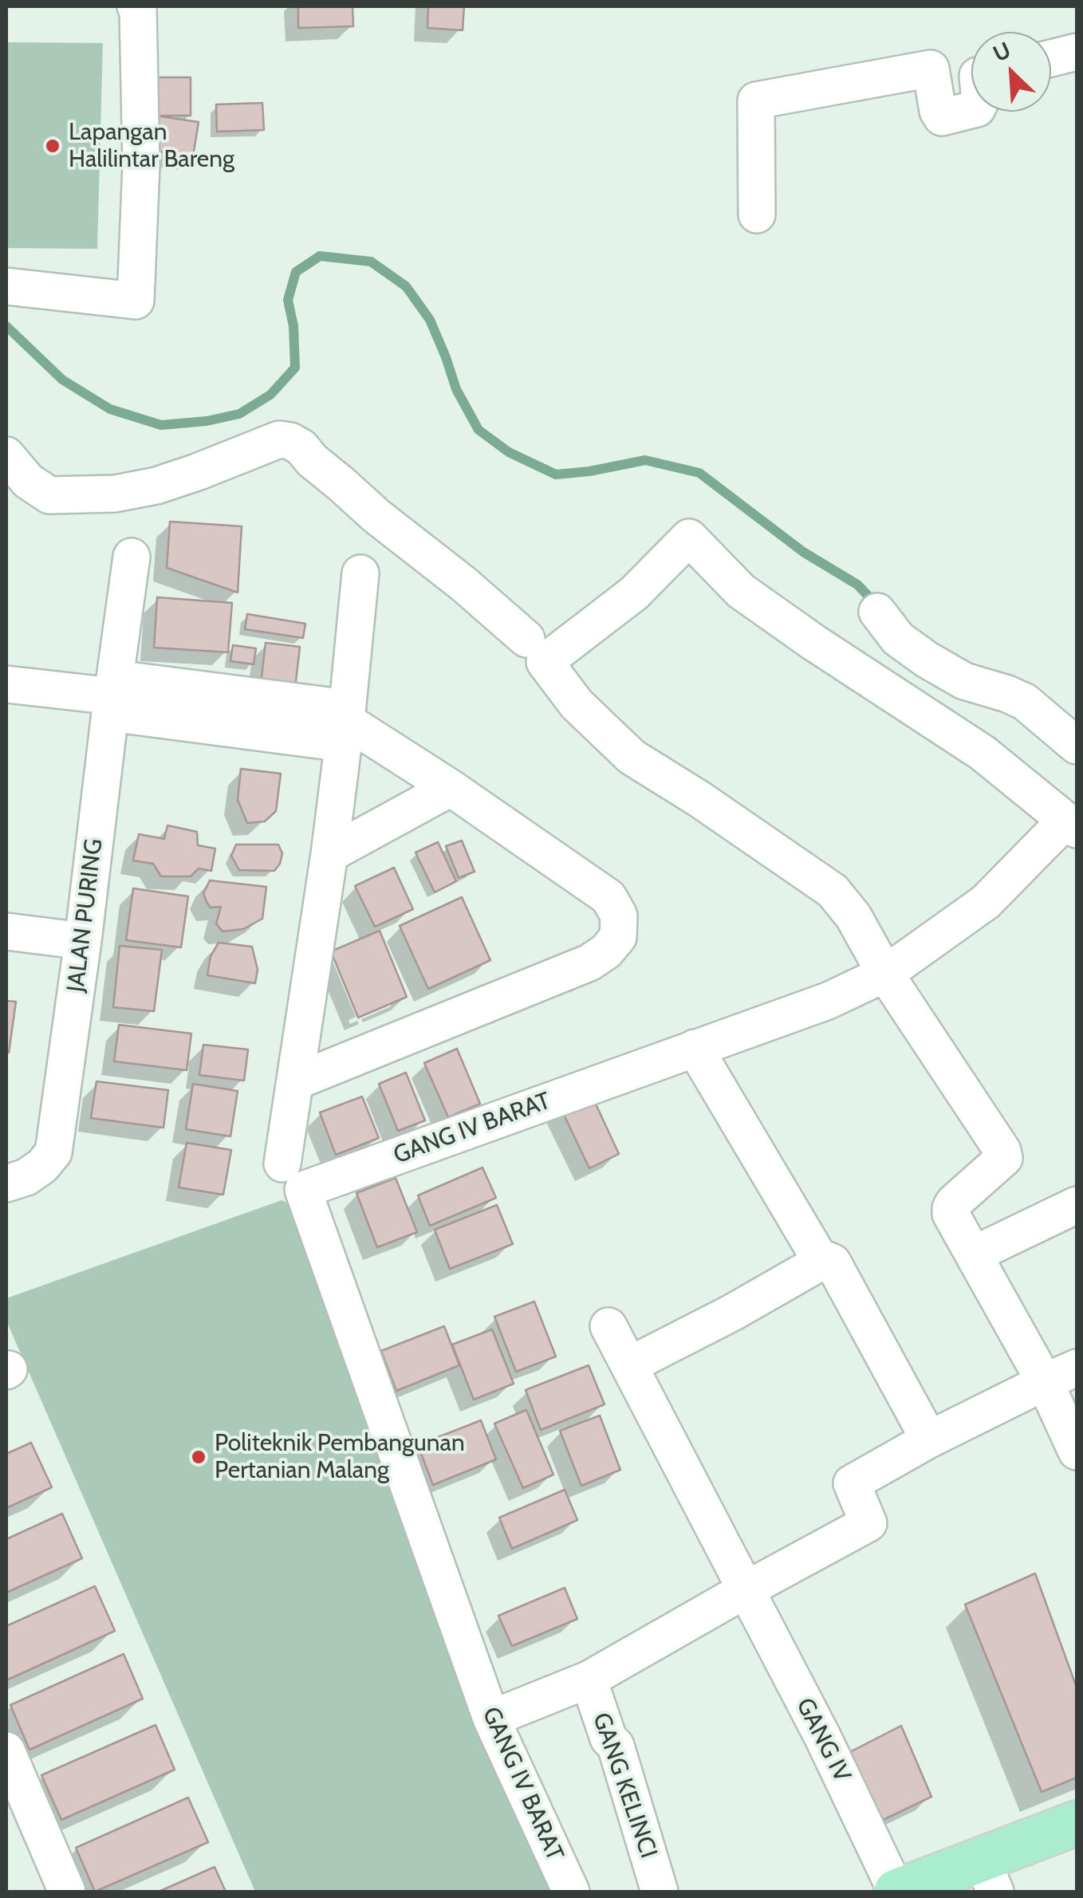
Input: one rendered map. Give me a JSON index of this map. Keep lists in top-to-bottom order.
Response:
{
  "streets": {
    "street": [
      "JALAN PURING",
      "GANG IV BARAT",
      "GANG IV",
      "GANG KELINCI"
    ]
  },
  "places": ["Lapangan Halilintar Bareng", "Politeknik Pembangunan Pertanian Malang"],
  "north": "top left"
}
